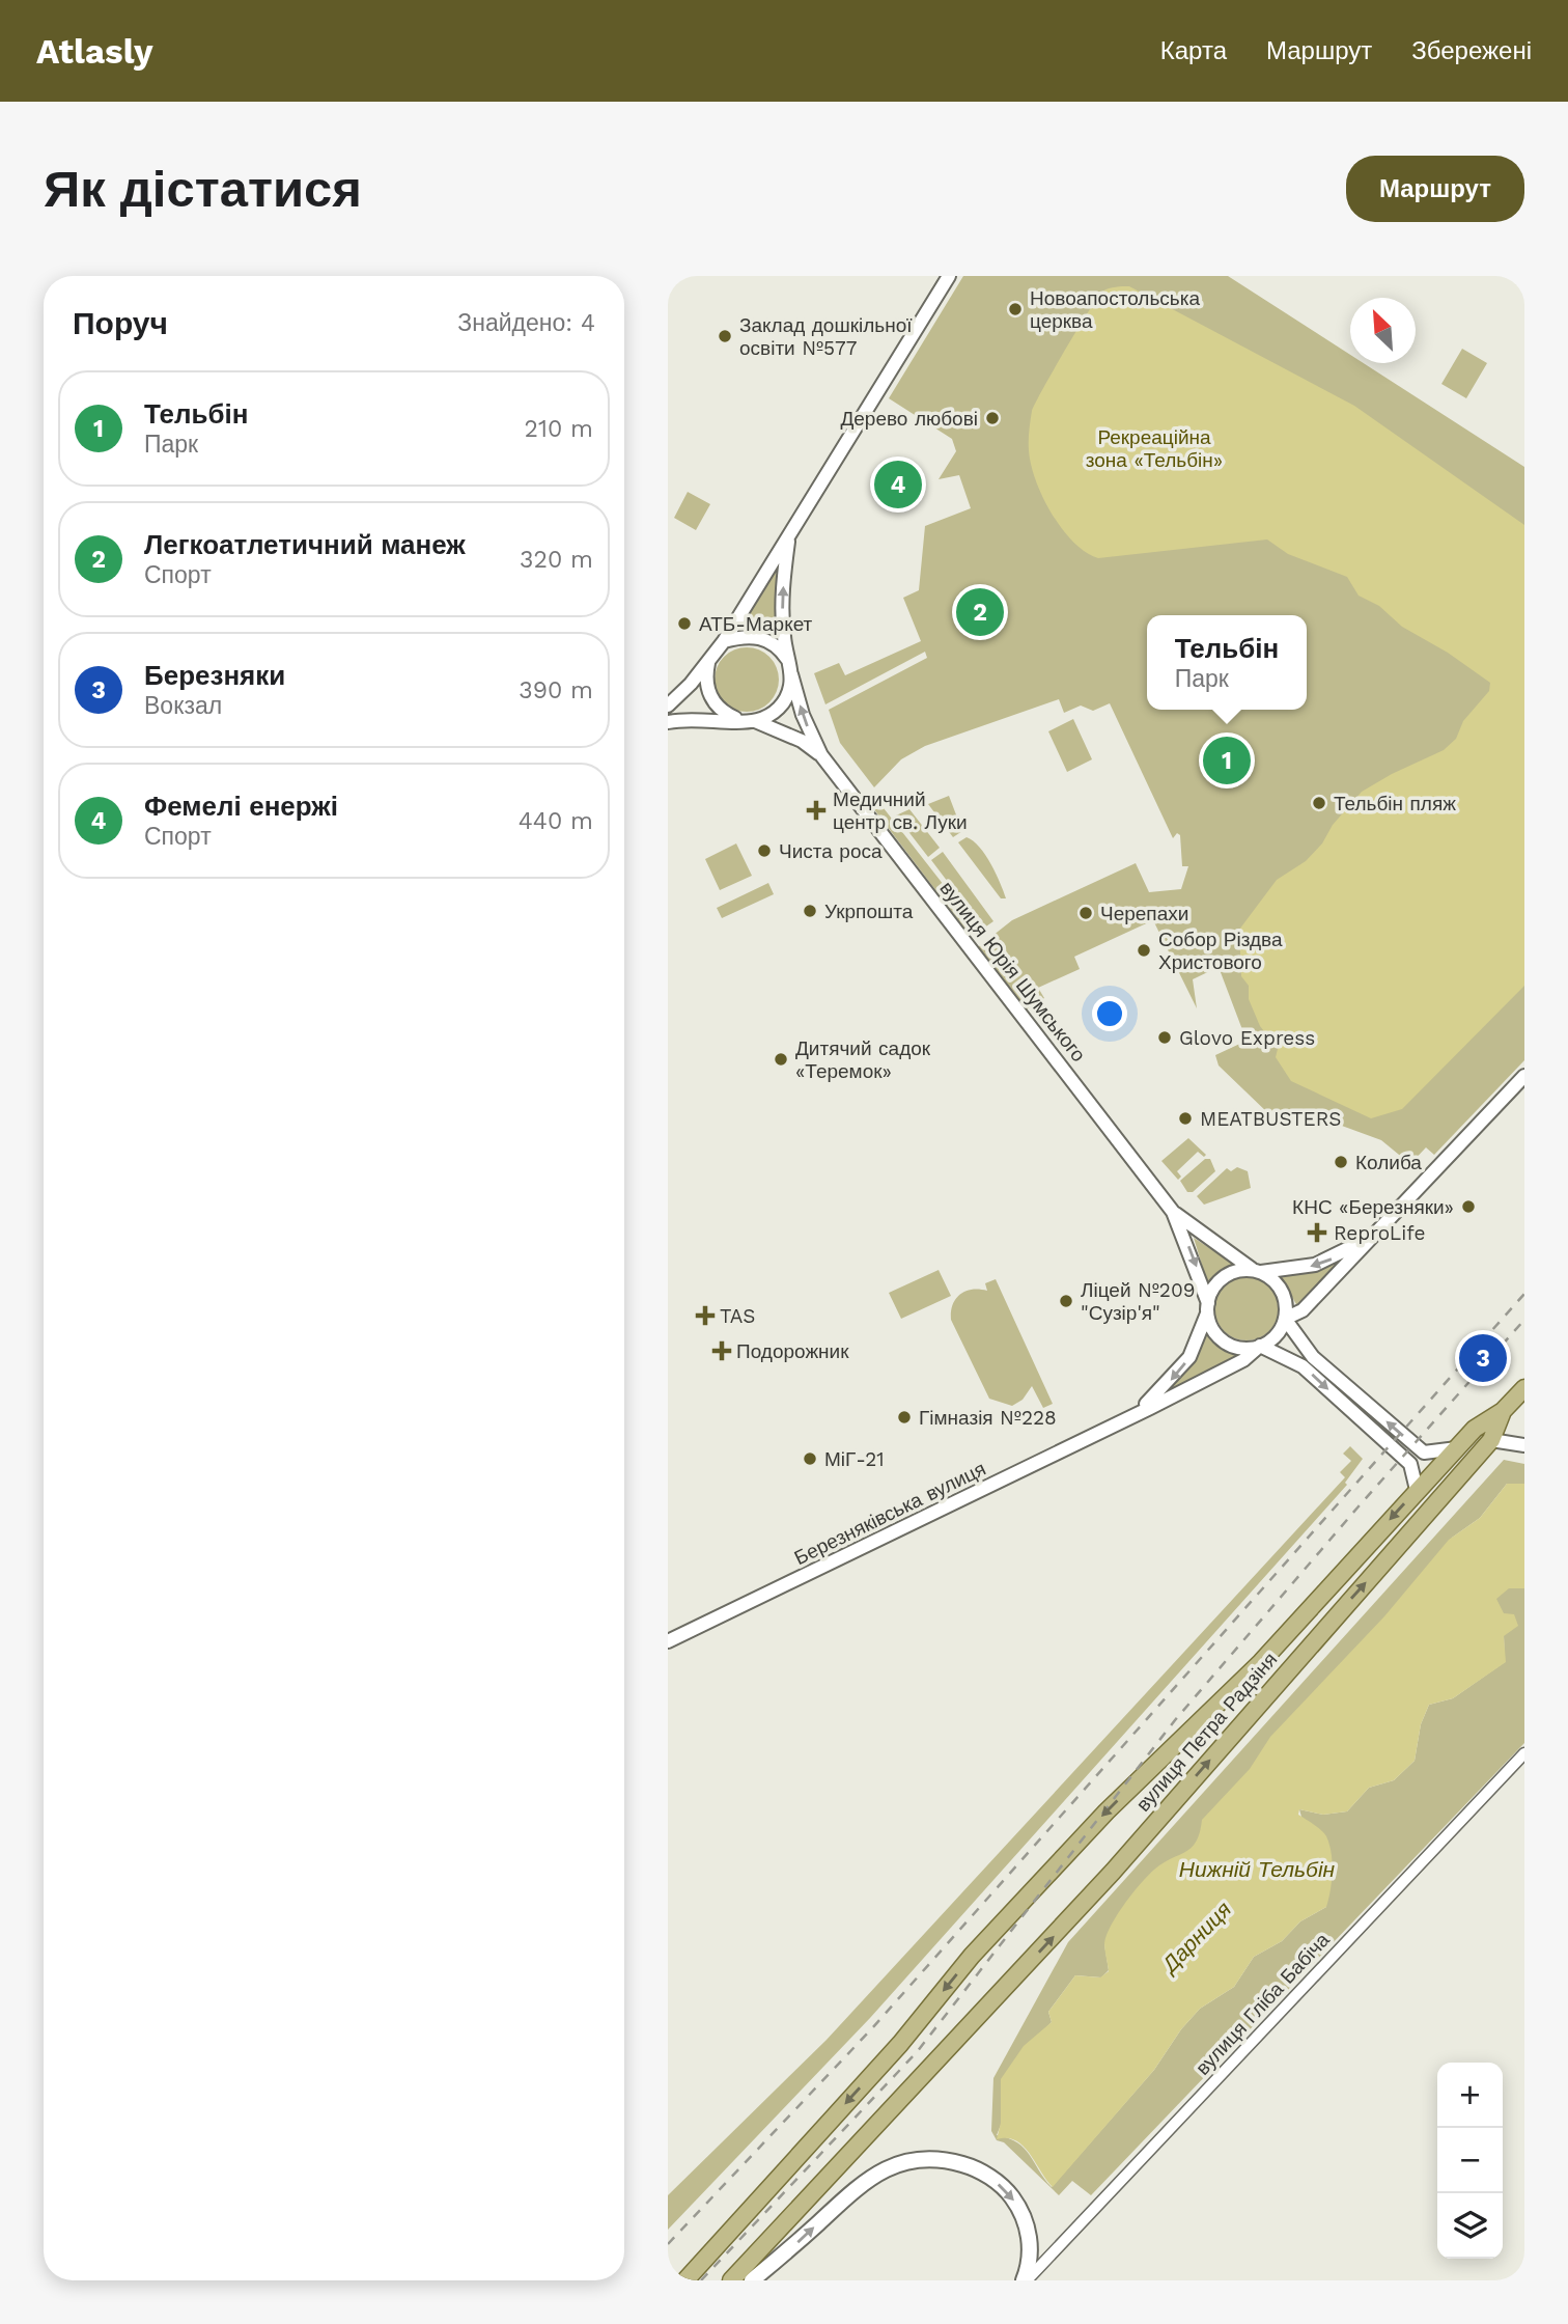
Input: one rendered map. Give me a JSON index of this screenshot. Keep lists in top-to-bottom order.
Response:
{
  "streets": {
    "main road": ["вулиця Петра Радзіня"],
    "street": ["вулиця Юрія Шумського", "Березняківська вулиця", "вулиця Гліба Бабіча"]
  },
  "crossings": [
    ["вулиця Юрія Шумського", "Березняківська вулиця"]
  ],
  "water": ["Нижній Тельбін", "Дарниця"],
  "parks": ["Рекреаційна зона «Тельбін»"],
  "places": {
    "other": [
      "Новоапостольська церква",
      "Заклад дошкільної освіти №577",
      "Дерево любові",
      "АТБ-Маркет",
      "Тельбін пляж",
      "Чиста роса",
      "Укрпошта",
      "Черепахи",
      "Собор Різдва Христового",
      "Glovo Express",
      "Дитячий садок «Теремок»",
      "MEATBUSTERS",
      "Колиба",
      "КНС «Березняки»",
      "Ліцей №209 \"Сузір'я\"",
      "Гімназія №228",
      "МіГ-21"
    ],
    "health": [
      "Медичний центр св. Луки",
      "ReproLife",
      "TAS",
      "Подорожник"
    ]
  },
  "north": "top left",
  "page": {
    "header": "Atlasly",
    "nav": ["Карта", "Маршрут", "Збережені"],
    "buttons": "Маршрут",
    "title": "Як дістатися",
    "heading": ["Поруч", "Знайдено: 4"],
    "list": [
      {
        "mark": "1",
        "name": "Тельбін",
        "note": "Парк",
        "value": "210 m"
      },
      {
        "mark": "2",
        "name": "Легкоатлетичний манеж",
        "note": "Спорт",
        "value": "320 m"
      },
      {
        "mark": "3",
        "name": "Березняки",
        "note": "Вокзал",
        "value": "390 m"
      },
      {
        "mark": "4",
        "name": "Фемелі енержі",
        "note": "Спорт",
        "value": "440 m"
      }
    ],
    "pins": [
      "4",
      "2",
      "1",
      "3"
    ],
    "popup": ["Тельбін", "Парк"],
    "map_buttons": ["+", "−"]
  }
}
